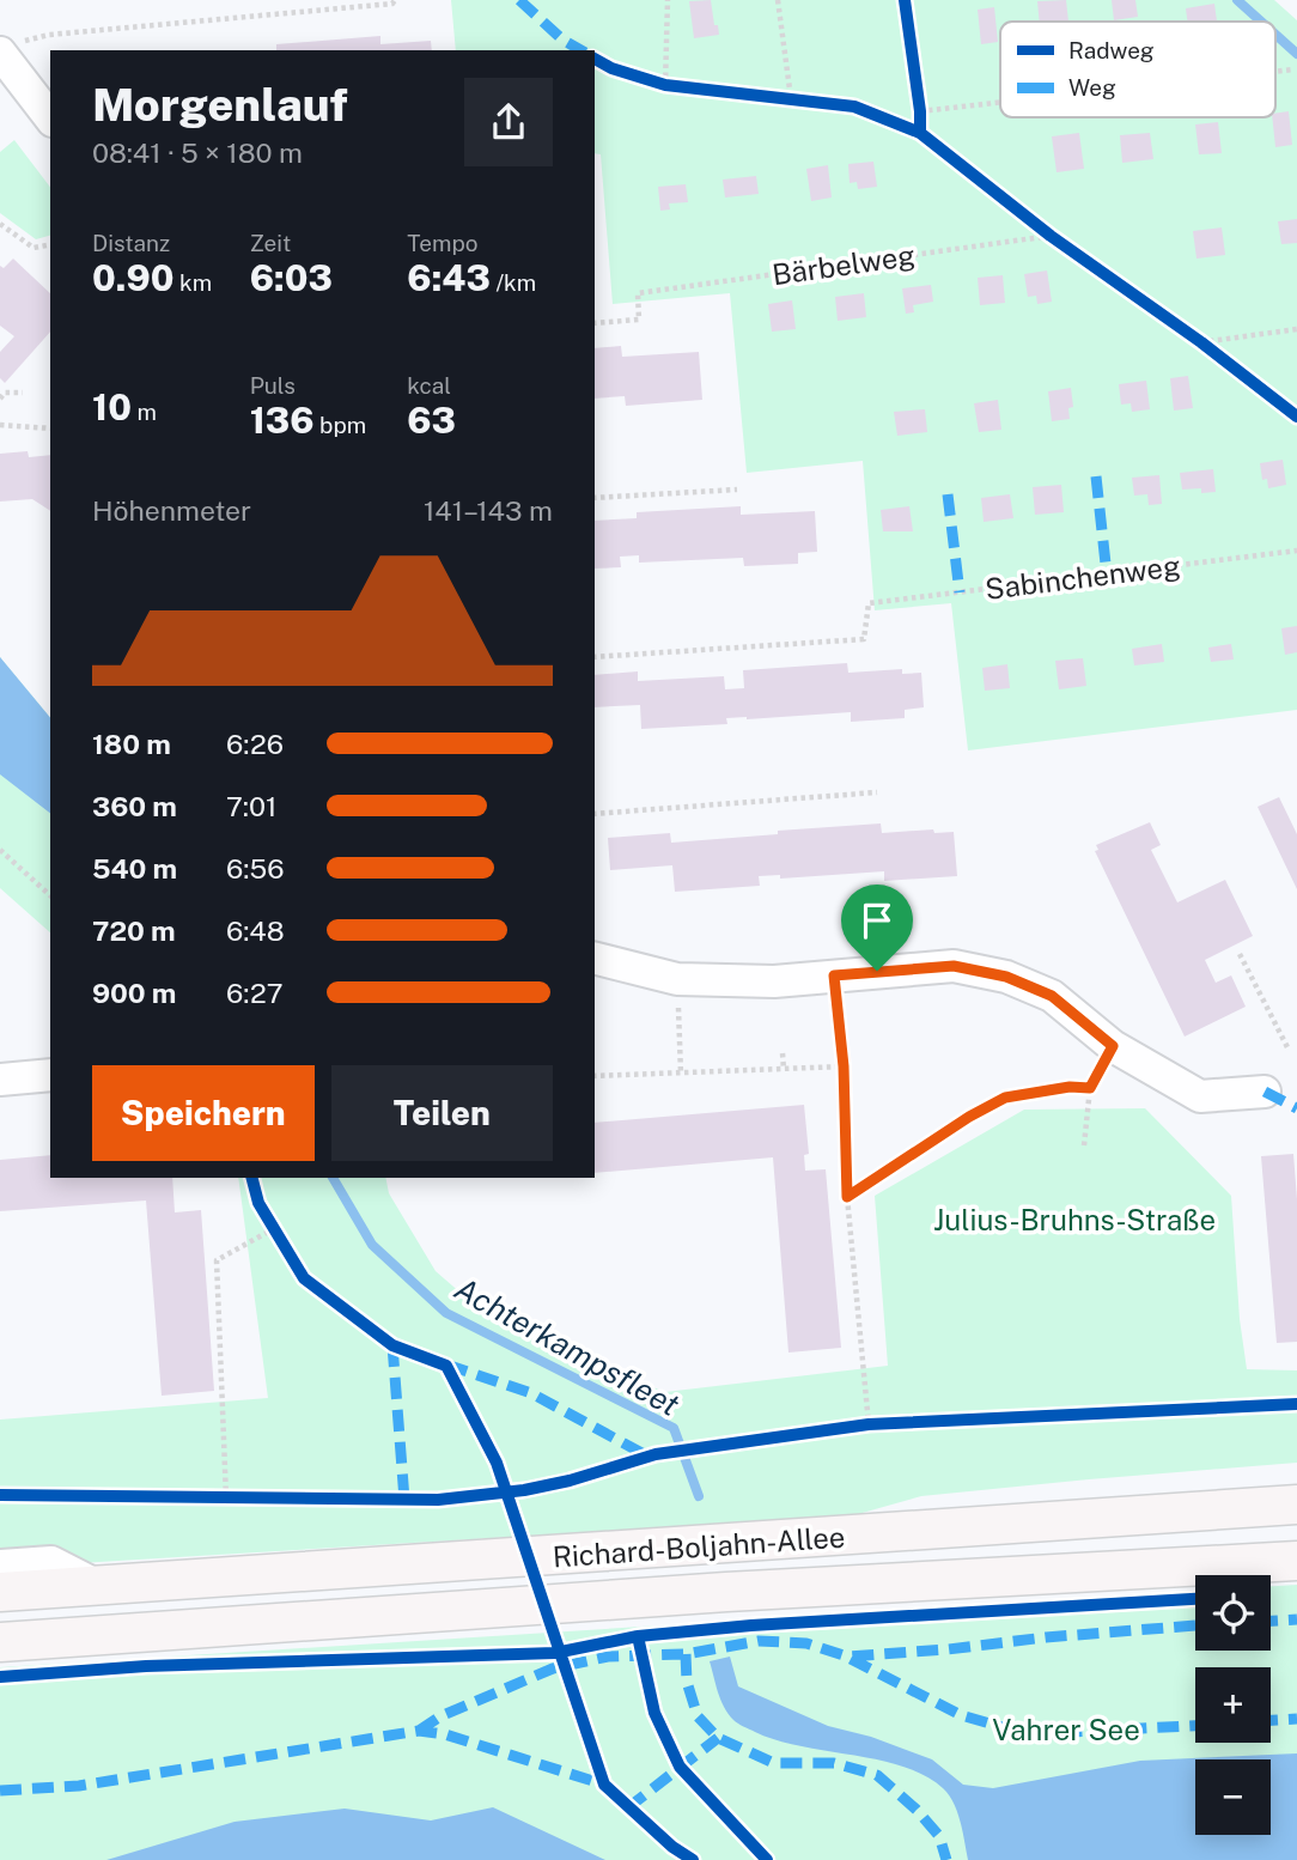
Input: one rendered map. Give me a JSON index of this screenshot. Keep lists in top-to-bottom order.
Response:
{
  "streets": {
    "main road": ["Richard-Boljahn-Allee"],
    "path": ["Bärbelweg", "Sabinchenweg"]
  },
  "water": ["Achterkampsfleet"],
  "parks": ["Julius-Bruhns-Straße", "Vahrer See"],
  "legend": ["Radweg", "Weg"],
  "page": {
    "heading": ["Morgenlauf", "08:41 · 5 × 180 m"],
    "stats": [
      ["Distanz", "0.90 km"],
      ["Zeit", "6:03"],
      ["Tempo", "6:43 /km"],
      ["10 m"],
      ["Puls", "136 bpm"],
      ["kcal", "63"]
    ],
    "chart": ["Höhenmeter", "141–143 m"],
    "list": [
      {
        "name": "180 m",
        "note": "6:26"
      },
      {
        "name": "360 m",
        "note": "7:01"
      },
      {
        "name": "540 m",
        "note": "6:56"
      },
      {
        "name": "720 m",
        "note": "6:48"
      },
      {
        "name": "900 m",
        "note": "6:27"
      }
    ],
    "buttons": ["Speichern", "Teilen"],
    "map_buttons": ["+", "−"]
  }
}
